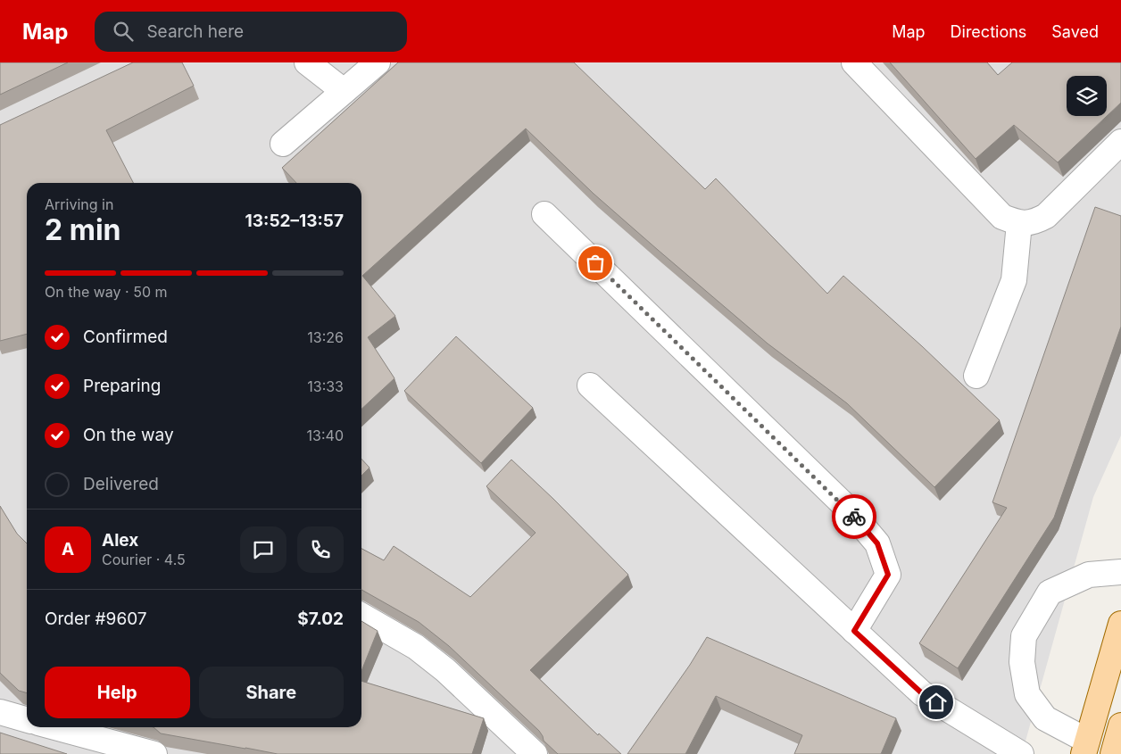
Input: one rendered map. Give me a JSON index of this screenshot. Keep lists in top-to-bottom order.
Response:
{
  "page": {
    "header": "Map",
    "search": "Search here",
    "nav": ["Map", "Directions", "Saved"],
    "heading": ["2 min", "Arriving in", "13:52–13:57"],
    "panel": [
      "Alex",
      "Courier · 4.5",
      "Order #9607",
      "$7.02"
    ],
    "bar": "On the way · 50 m",
    "list": [
      ["Confirmed", "13:26"],
      ["Preparing", "13:33"],
      ["On the way", "13:40"],
      "Delivered"
    ],
    "round": "A",
    "buttons": ["Help", "Share"]
  }
}
